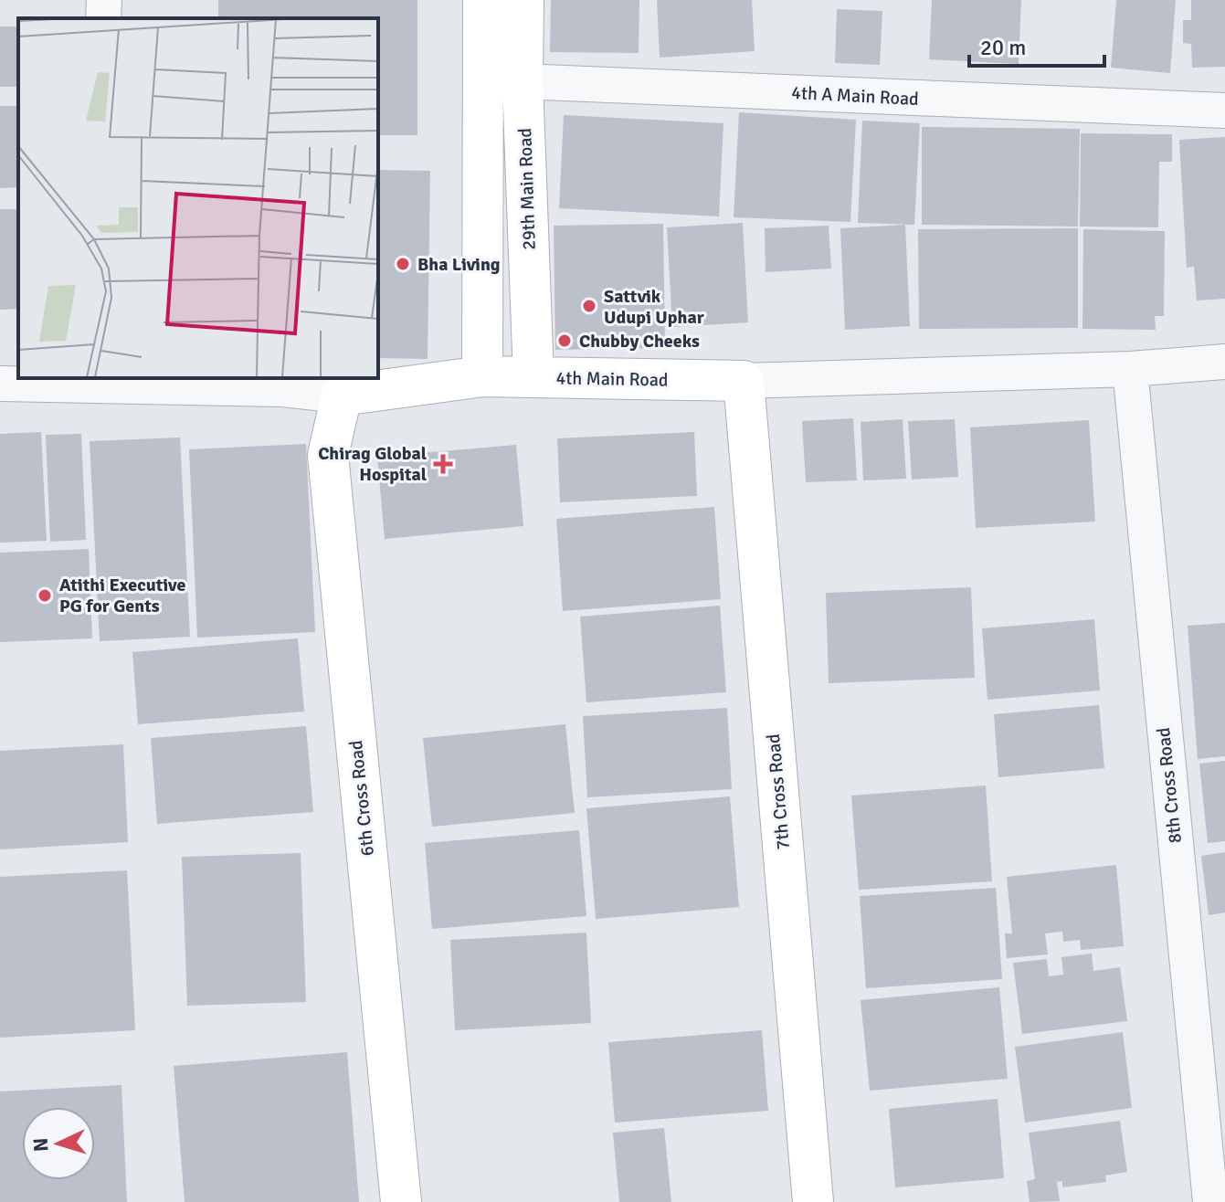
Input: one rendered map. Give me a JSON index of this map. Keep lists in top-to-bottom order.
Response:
{
  "streets": {
    "main road": [
      "29th Main Road",
      "4th Main Road",
      "7th Cross Road",
      "6th Cross Road"
    ],
    "street": ["4th A Main Road", "8th Cross Road"]
  },
  "crossings": [
    ["4th A Main Road", "29th Main Road"],
    ["29th Main Road", "4th Main Road"],
    ["4th Main Road", "8th Cross Road"],
    ["4th Main Road", "7th Cross Road"],
    ["4th Main Road", "6th Cross Road"]
  ],
  "places": {
    "other": [
      "Bha Living",
      "Sattvik Udupi Uphar",
      "Chubby Cheeks",
      "Atithi Executive PG for Gents"
    ],
    "health": ["Chirag Global Hospital"]
  },
  "scale_bar": "20 m",
  "north": "left"
}
